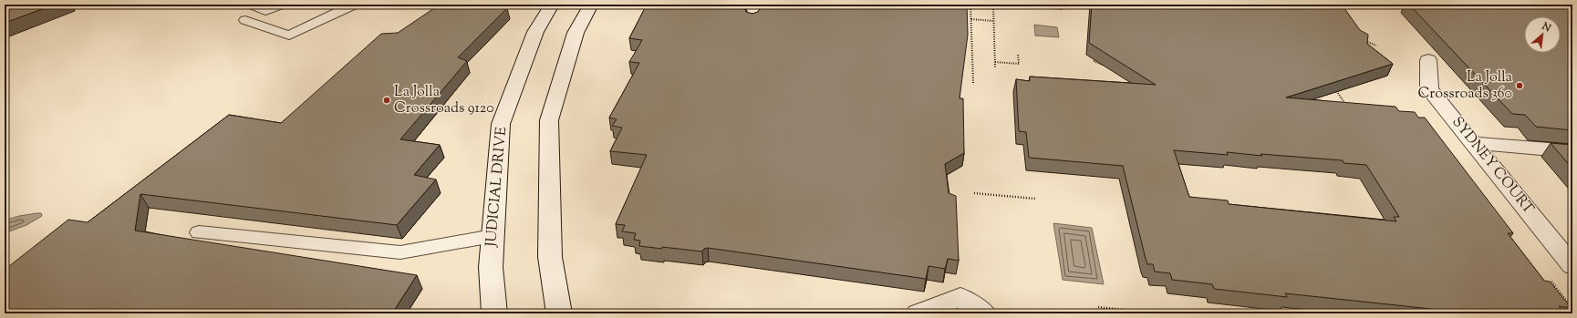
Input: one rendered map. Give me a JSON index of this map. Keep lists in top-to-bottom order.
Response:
{
  "streets": {
    "street": ["SYDNEY COURT", "JUDICIAL DRIVE"]
  },
  "places": ["La Jolla Crossroads 360", "La Jolla Crossroads 9120"],
  "north": "top right"
}
